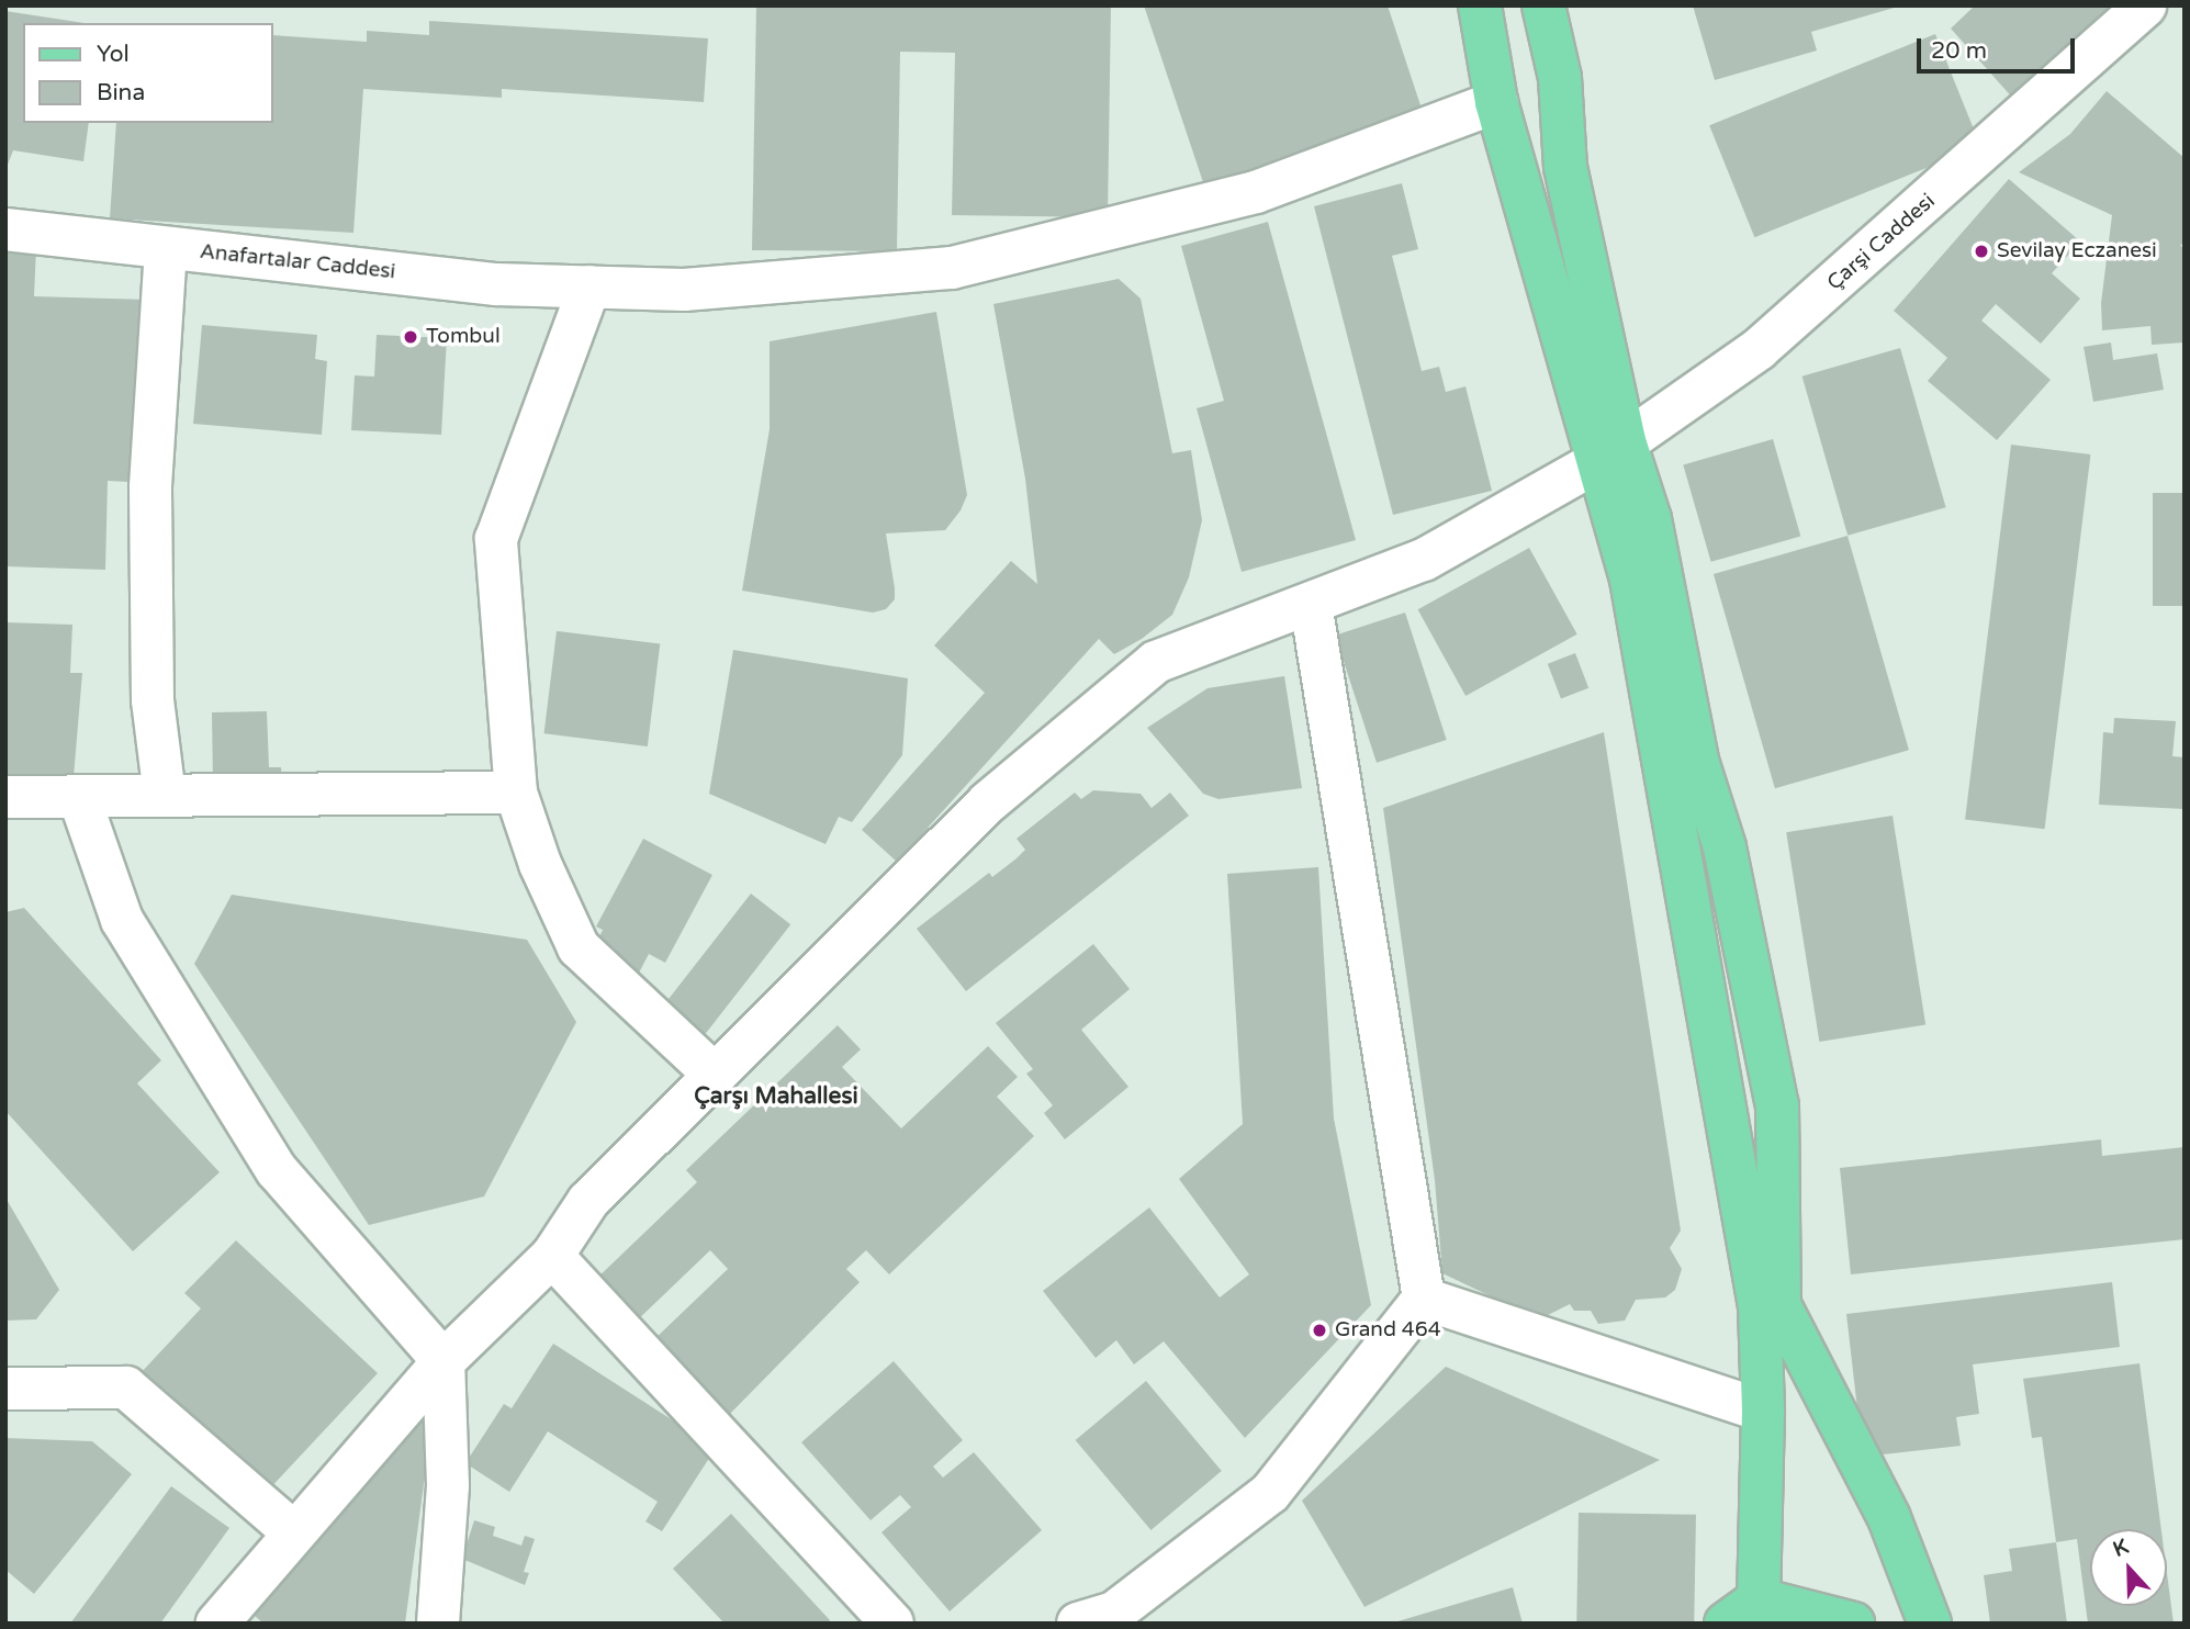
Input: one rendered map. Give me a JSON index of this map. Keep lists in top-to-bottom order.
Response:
{
  "streets": {
    "street": ["Çarşi Caddesi", "Anafartalar Caddesi"]
  },
  "districts": ["Çarşı Mahallesi"],
  "places": ["Sevilay Eczanesi", "Tombul", "Grand 464"],
  "legend": ["Yol", "Bina"],
  "scale_bar": "20 m",
  "north": "top"
}
